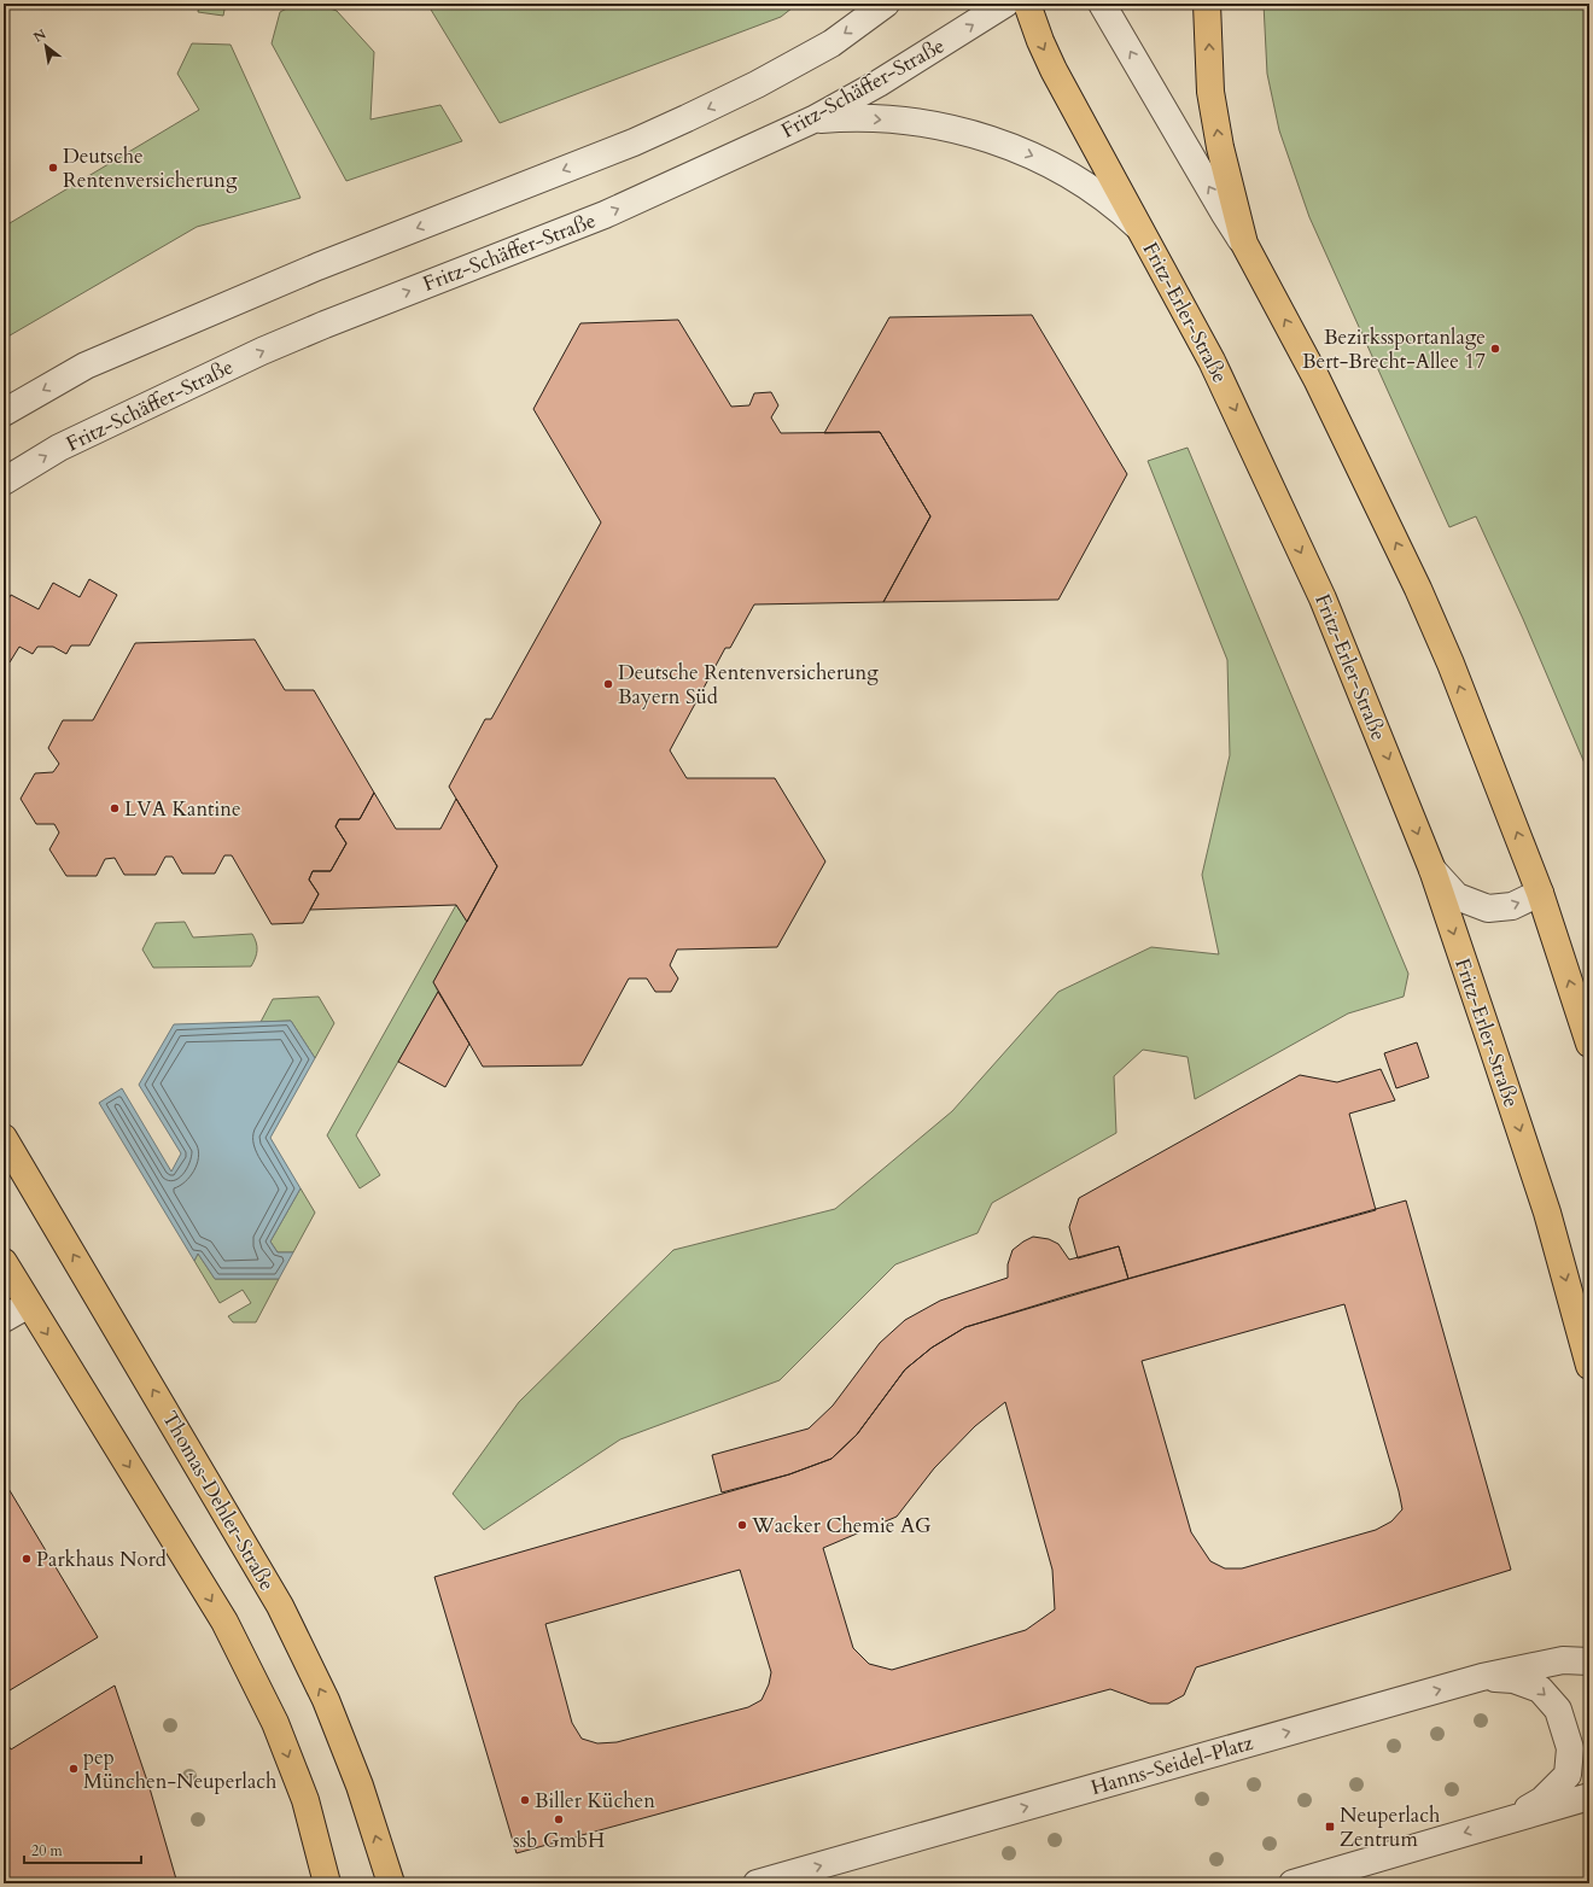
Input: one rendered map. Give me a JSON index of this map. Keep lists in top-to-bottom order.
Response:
{
  "streets": {
    "main road": ["Fritz-Erler-Straße", "Thomas-Dehler-Straße"],
    "street": ["Fritz-Schäffer-Straße", "Hanns-Seidel-Platz"]
  },
  "places": {
    "other": [
      "Deutsche Rentenversicherung",
      "Bezirkssportanlage Bert-Brecht-Allee 17",
      "Deutsche Rentenversicherung Bayern Süd",
      "LVA Kantine",
      "Wacker Chemie AG",
      "Parkhaus Nord",
      "pep München-Neuperlach",
      "Biller Küchen",
      "ssb GmbH"
    ],
    "transit": ["Neuperlach Zentrum"]
  },
  "scale_bar": "20 m",
  "north": "top left"
}
